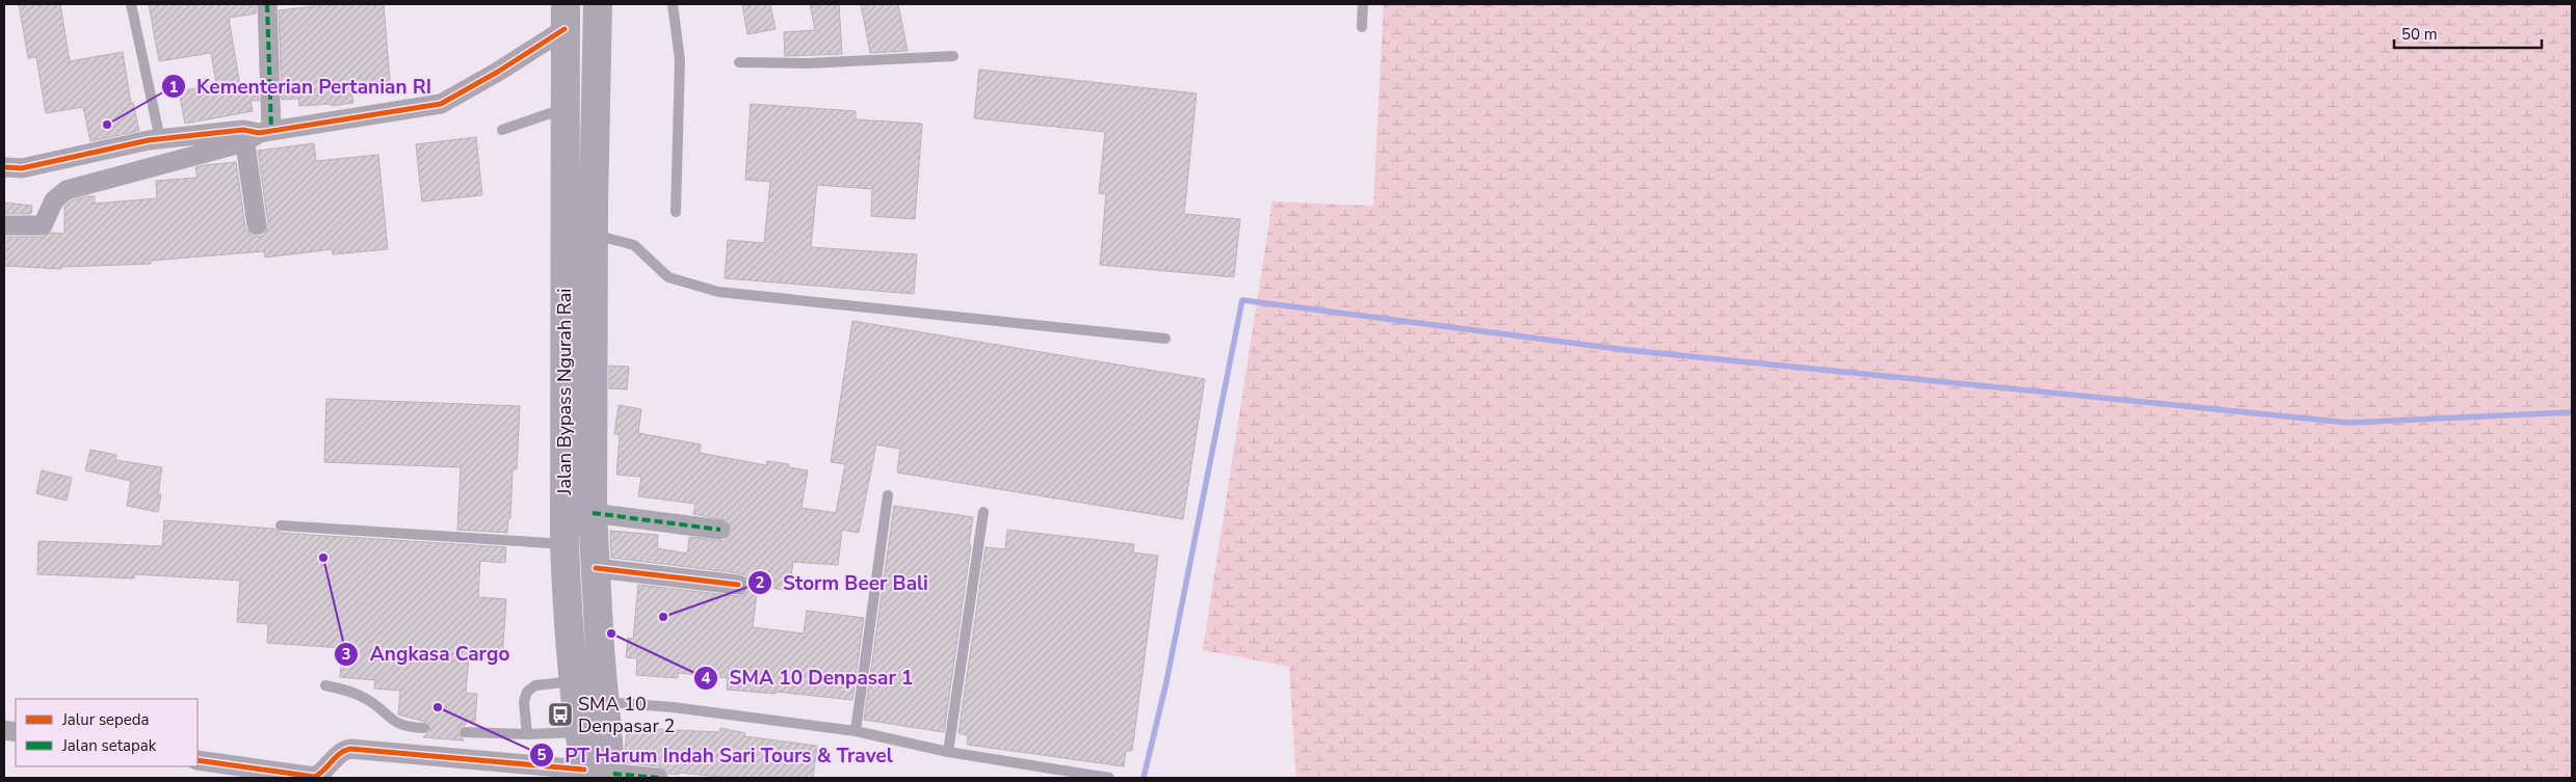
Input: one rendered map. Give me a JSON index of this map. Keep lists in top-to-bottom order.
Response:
{
  "streets": {
    "highway": ["Jalan Bypass Ngurah Rai"]
  },
  "places": {
    "other": [
      "Kementerian Pertanian RI",
      "Angkasa Cargo",
      "Storm Beer Bali",
      "SMA 10 Denpasar 1",
      "PT Harum Indah Sari Tours & Travel"
    ],
    "bus stop": ["SMA 10 Denpasar 2"]
  },
  "legend": ["Jalur sepeda", "Jalan setapak"],
  "scale_bar": "50 m"
}
